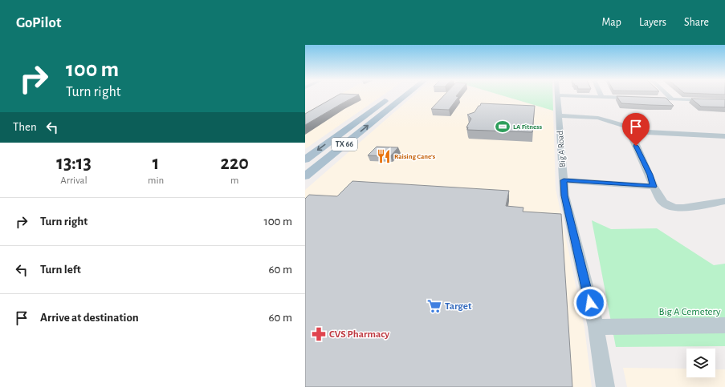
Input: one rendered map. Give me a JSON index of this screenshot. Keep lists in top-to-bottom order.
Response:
{
  "streets": {
    "main road": ["TX 66"],
    "street": ["Big A Road"]
  },
  "parks": ["Big A Cemetery"],
  "places": {
    "sports": ["LA Fitness"],
    "restaurant": ["Raising Cane's"],
    "supermarket": ["Target"],
    "pharmacy": ["CVS Pharmacy"]
  },
  "page": {
    "header": "GoPilot",
    "nav": ["Map", "Layers", "Share"],
    "turn": ["100 m", "Turn right"],
    "then": "Then",
    "eta": [
      "13:13",
      "Arrival",
      "1",
      "min",
      "220",
      "m"
    ],
    "list": [
      {
        "name": "Turn right",
        "value": "100 m"
      },
      {
        "name": "Turn left",
        "value": "60 m"
      },
      {
        "name": "Arrive at destination",
        "value": "60 m"
      }
    ]
  }
}
